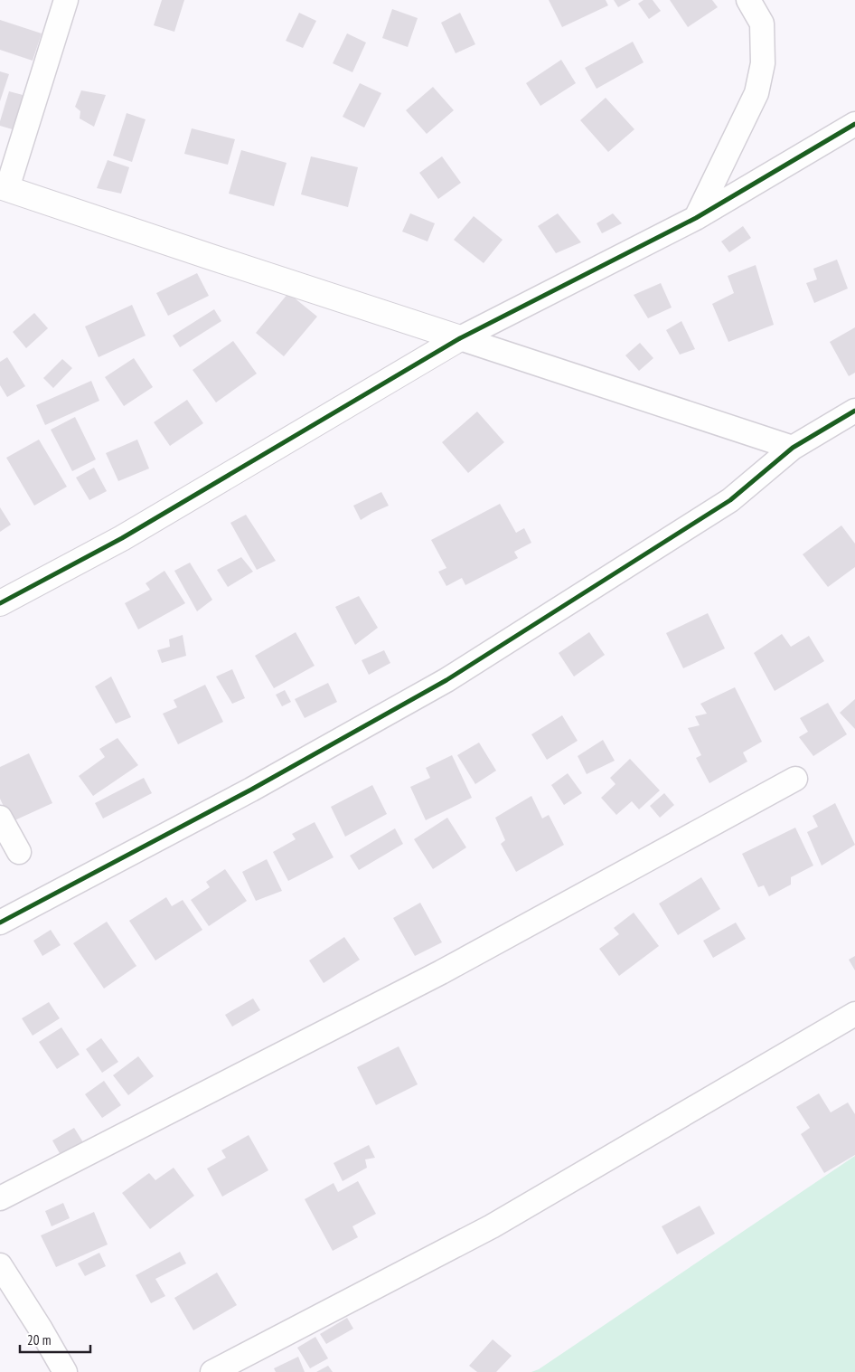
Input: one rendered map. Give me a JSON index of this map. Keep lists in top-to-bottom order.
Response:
{
  "scale_bar": "20 m"
}
